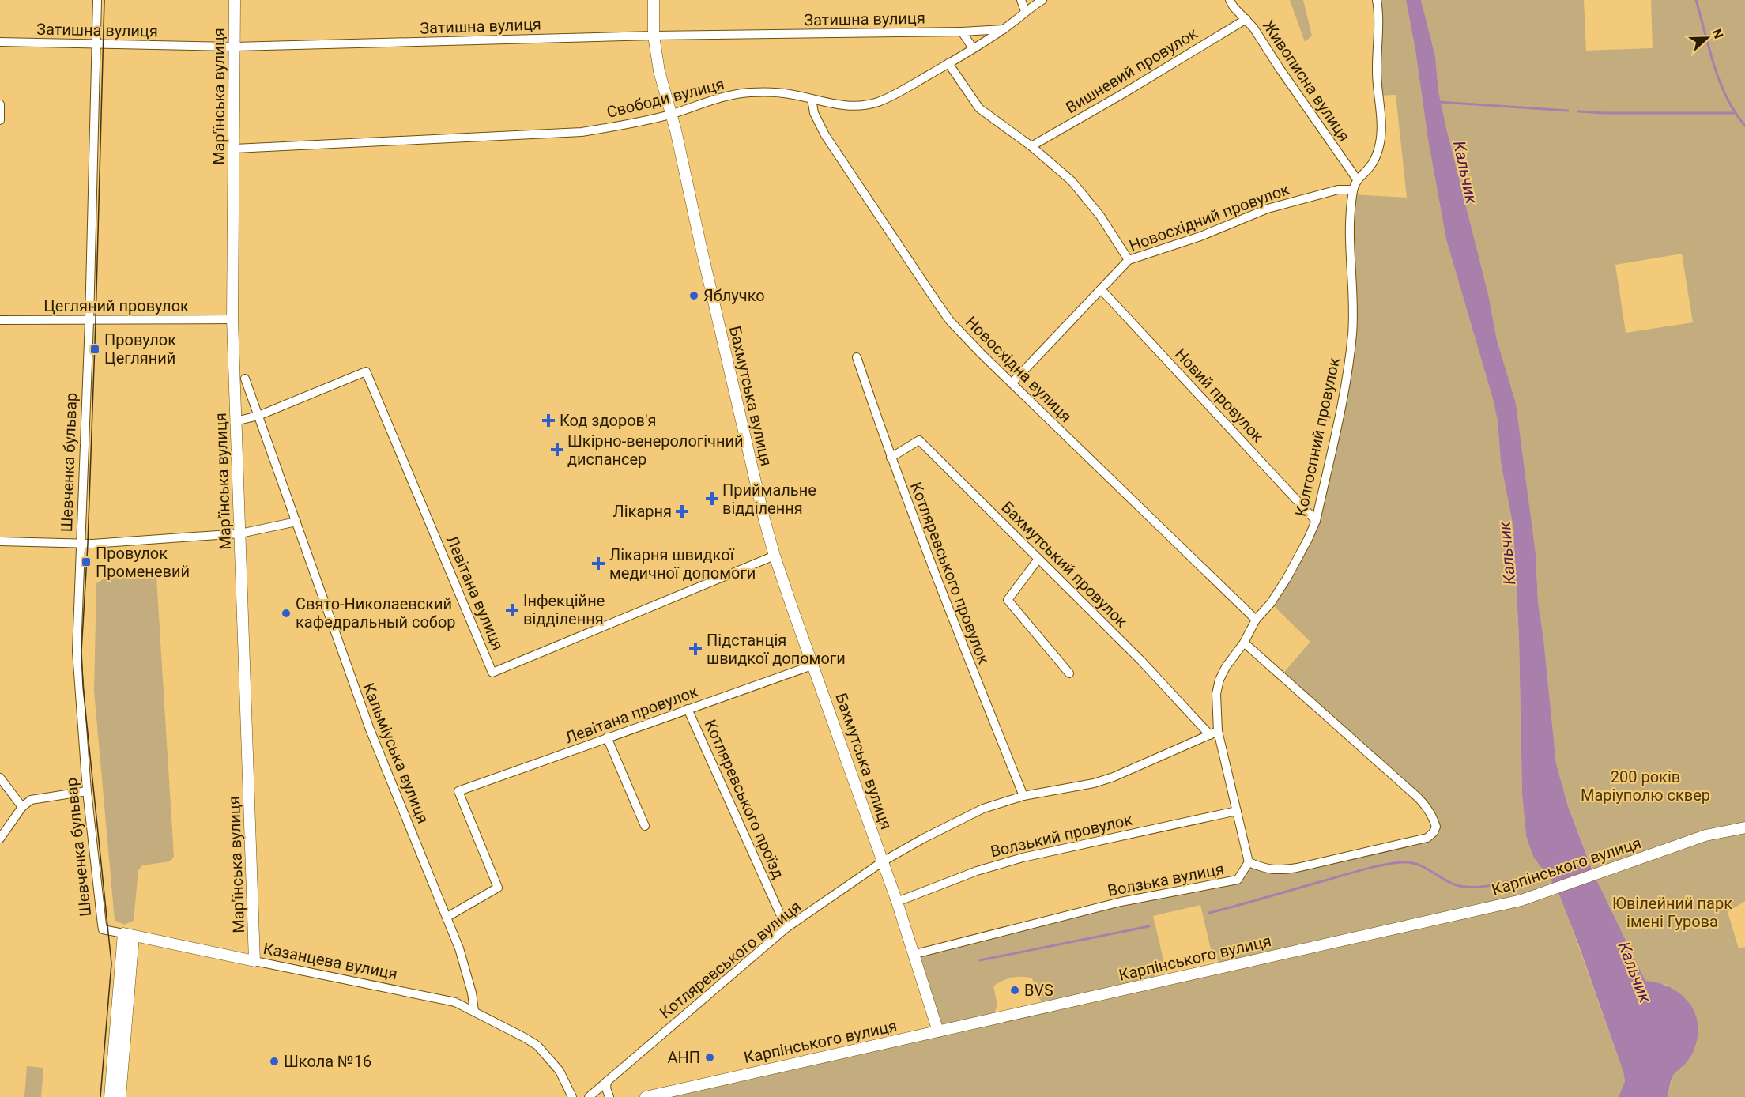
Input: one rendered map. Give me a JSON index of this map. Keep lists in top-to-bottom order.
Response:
{
  "streets": {
    "street": [
      "Затишна вулиця",
      "Вишневий провулок",
      "Живописна вулиця",
      "Мар'їнська вулиця",
      "Свободи вулиця",
      "Новосхідний провулок",
      "Цегляний провулок",
      "Новосхідна вулиця",
      "Новий провулок",
      "Бахмутська вулиця",
      "Колгоспний провулок",
      "Шевченка бульвар",
      "Бахмутський провулок",
      "Котляревського провулок",
      "Левітана вулиця",
      "Левітана провулок",
      "Кальміуська вулиця",
      "Котляревського проїзд",
      "Волзький провулок",
      "Карпінського вулиця",
      "Волзька вулиця",
      "Котляревського вулиця",
      "Казанцева вулиця"
    ]
  },
  "crossings": [
    ["Затишна вулиця", "Мар'їнська вулиця"],
    ["Затишна вулиця", "Бахмутська вулиця"],
    ["Затишна вулиця", "Шевченка бульвар"],
    ["Вишневий провулок", "Живописна вулиця"],
    ["Живописна вулиця", "Колгоспний провулок"],
    ["Мар'їнська вулиця", "Свободи вулиця"],
    ["Мар'їнська вулиця", "Цегляний провулок"],
    ["Мар'їнська вулиця", "Левітана вулиця"],
    ["Мар'їнська вулиця", "Казанцева вулиця"],
    ["Свободи вулиця", "Новосхідна вулиця"],
    ["Свободи вулиця", "Бахмутська вулиця"],
    ["Новосхідний провулок", "Новосхідна вулиця"],
    ["Новосхідний провулок", "Новий провулок"],
    ["Новосхідний провулок", "Колгоспний провулок"],
    ["Цегляний провулок", "Шевченка бульвар"],
    ["Новосхідна вулиця", "Колгоспний провулок"],
    ["Новий провулок", "Колгоспний провулок"],
    ["Бахмутська вулиця", "Левітана вулиця"],
    ["Бахмутська вулиця", "Левітана провулок"],
    ["Бахмутська вулиця", "Волзький провулок"],
    ["Бахмутська вулиця", "Карпінського вулиця"],
    ["Бахмутська вулиця", "Волзька вулиця"],
    ["Бахмутська вулиця", "Котляревського вулиця"],
    ["Колгоспний провулок", "Бахмутський провулок"],
    ["Колгоспний провулок", "Волзький провулок"],
    ["Колгоспний провулок", "Волзька вулиця"],
    ["Колгоспний провулок", "Котляревського вулиця"],
    ["Шевченка бульвар", "Казанцева вулиця"],
    ["Бахмутський провулок", "Котляревського провулок"],
    ["Бахмутський провулок", "Котляревського вулиця"],
    ["Котляревського провулок", "Котляревського вулиця"],
    ["Левітана вулиця", "Кальміуська вулиця"],
    ["Левітана провулок", "Кальміуська вулиця"],
    ["Левітана провулок", "Котляревського проїзд"],
    ["Кальміуська вулиця", "Казанцева вулиця"],
    ["Котляревського проїзд", "Котляревського вулиця"]
  ],
  "water": ["Кальчик"],
  "parks": ["200 років Маріуполю сквер", "Ювілейний парк імені Гурова"],
  "places": {
    "other": [
      "Яблучко",
      "Свято-Николаевский кафедральный собор",
      "BVS",
      "АНП",
      "Школа №16"
    ],
    "transit": ["Провулок Цегляний", "Провулок Променевий"],
    "health": [
      "Код здоров'я",
      "Шкірно-венерологічний диспансер",
      "Приймальне відділення",
      "Лікарня",
      "Лікарня швидкої медичної допомоги",
      "Інфекційне відділення",
      "Підстанція швидкої допомоги"
    ]
  },
  "north": "right"
}
